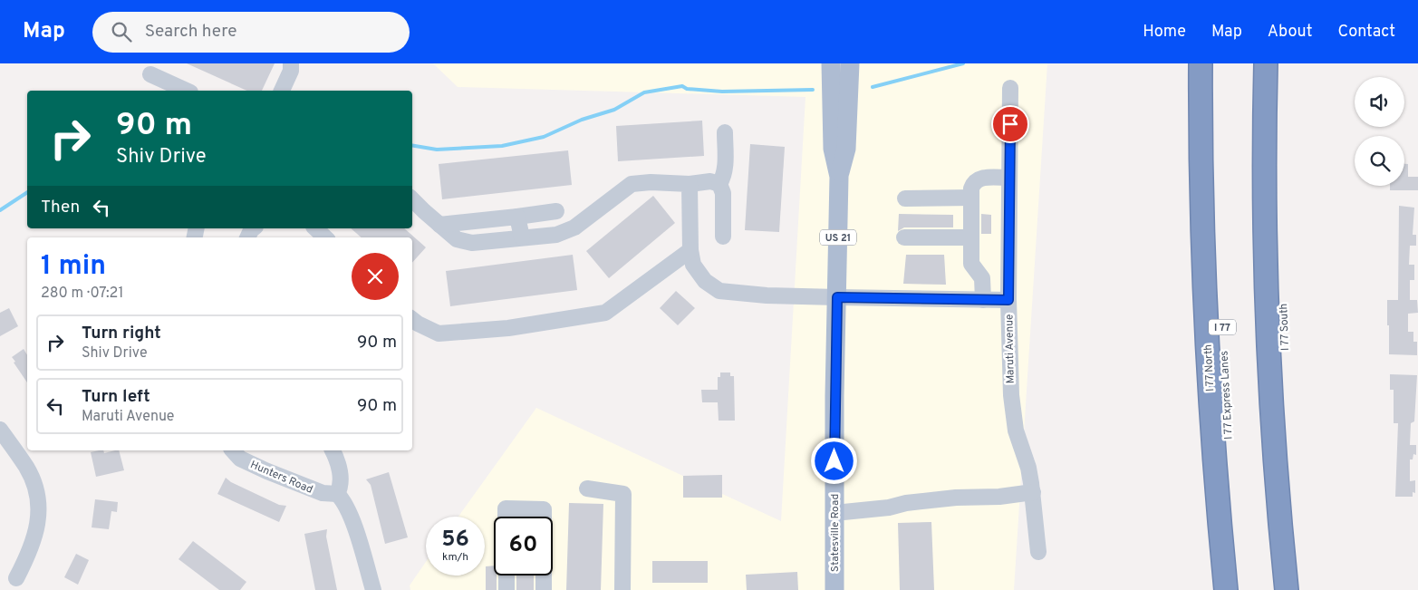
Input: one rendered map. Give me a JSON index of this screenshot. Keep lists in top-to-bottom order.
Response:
{
  "streets": {
    "highway": [
      "I 77",
      "I 77 South",
      "I 77 North",
      "I 77 Express Lanes"
    ],
    "main road": ["US 21", "Statesville Road"],
    "street": ["Maruti Avenue", "Hunters Road"]
  },
  "page": {
    "header": "Map",
    "search": "Search here",
    "nav": [
      "Home",
      "Map",
      "About",
      "Contact"
    ],
    "turn": ["90 m", "Shiv Drive"],
    "then": "Then",
    "heading": ["1 min", "280 m · 07:21"],
    "list": [
      {
        "name": "Turn right",
        "note": "Shiv Drive",
        "value": "90 m"
      },
      {
        "name": "Turn left",
        "note": "Maruti Avenue",
        "value": "90 m"
      }
    ],
    "speed": "56 km/h",
    "limit": "60"
  }
}
